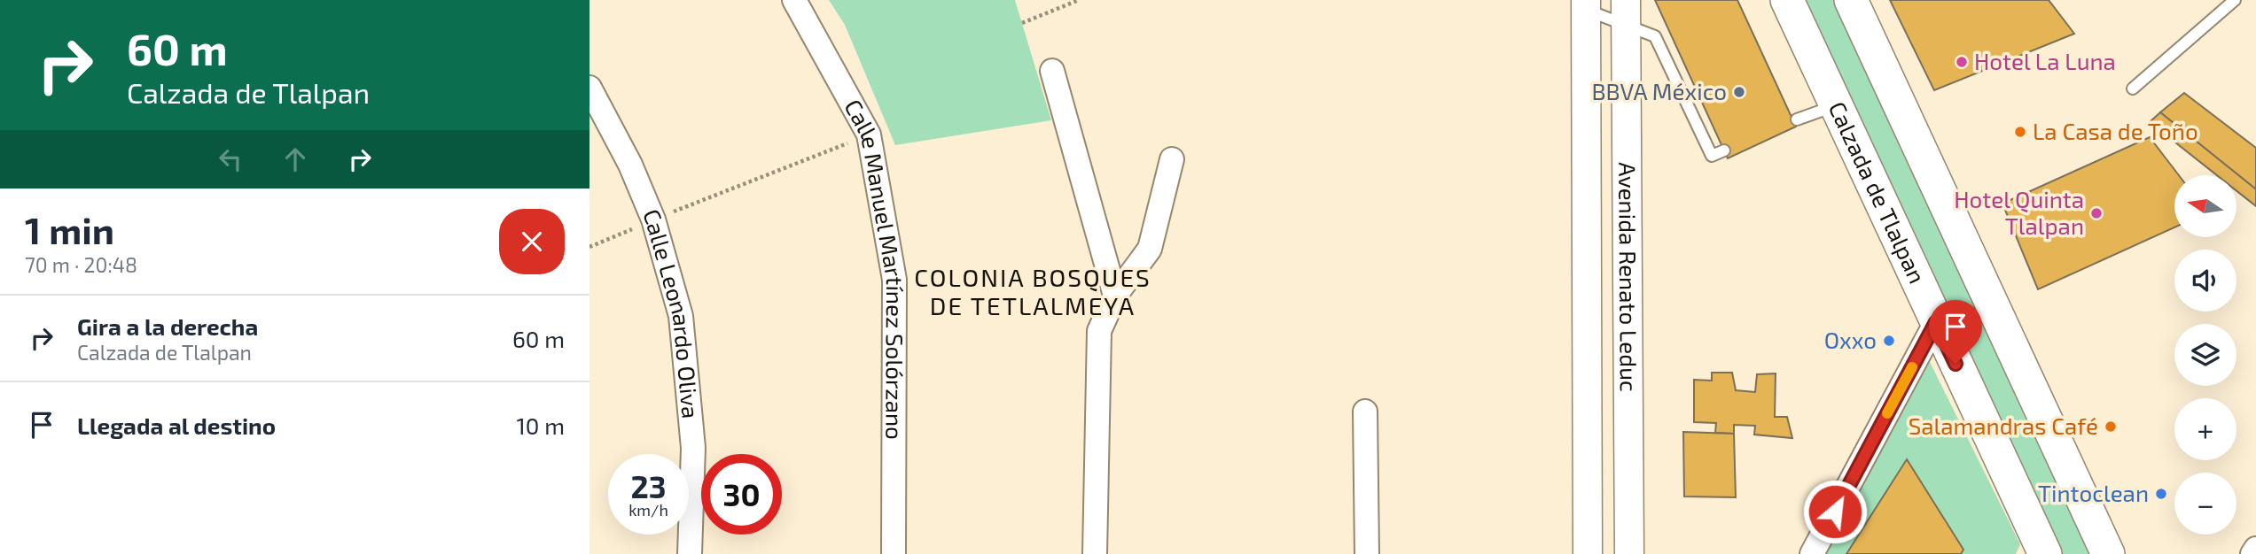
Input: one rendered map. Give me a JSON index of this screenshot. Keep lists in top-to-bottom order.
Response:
{
  "streets": {
    "main road": ["Calzada de Tlalpan"],
    "street": ["Calle Manuel Martínez Solórzano", "Avenida Renato Leduc", "Calle Leonardo Oliva"]
  },
  "districts": ["COLONIA BOSQUES DE TETLALMEYA"],
  "places": [
    "Hotel La Luna",
    "BBVA México",
    "La Casa de Toño",
    "Hotel Quinta Tlalpan",
    "Oxxo",
    "Salamandras Café",
    "Tintoclean"
  ],
  "north": "left",
  "page": {
    "turn": ["60 m", "Calzada de Tlalpan"],
    "map_buttons": ["+", "−"],
    "heading": ["1 min", "70 m · 20:48"],
    "list": [
      {
        "name": "Gira a la derecha",
        "note": "Calzada de Tlalpan",
        "value": "60 m"
      },
      {
        "name": "Llegada al destino",
        "value": "10 m"
      }
    ],
    "speed": "23 km/h",
    "limit": "30"
  }
}
